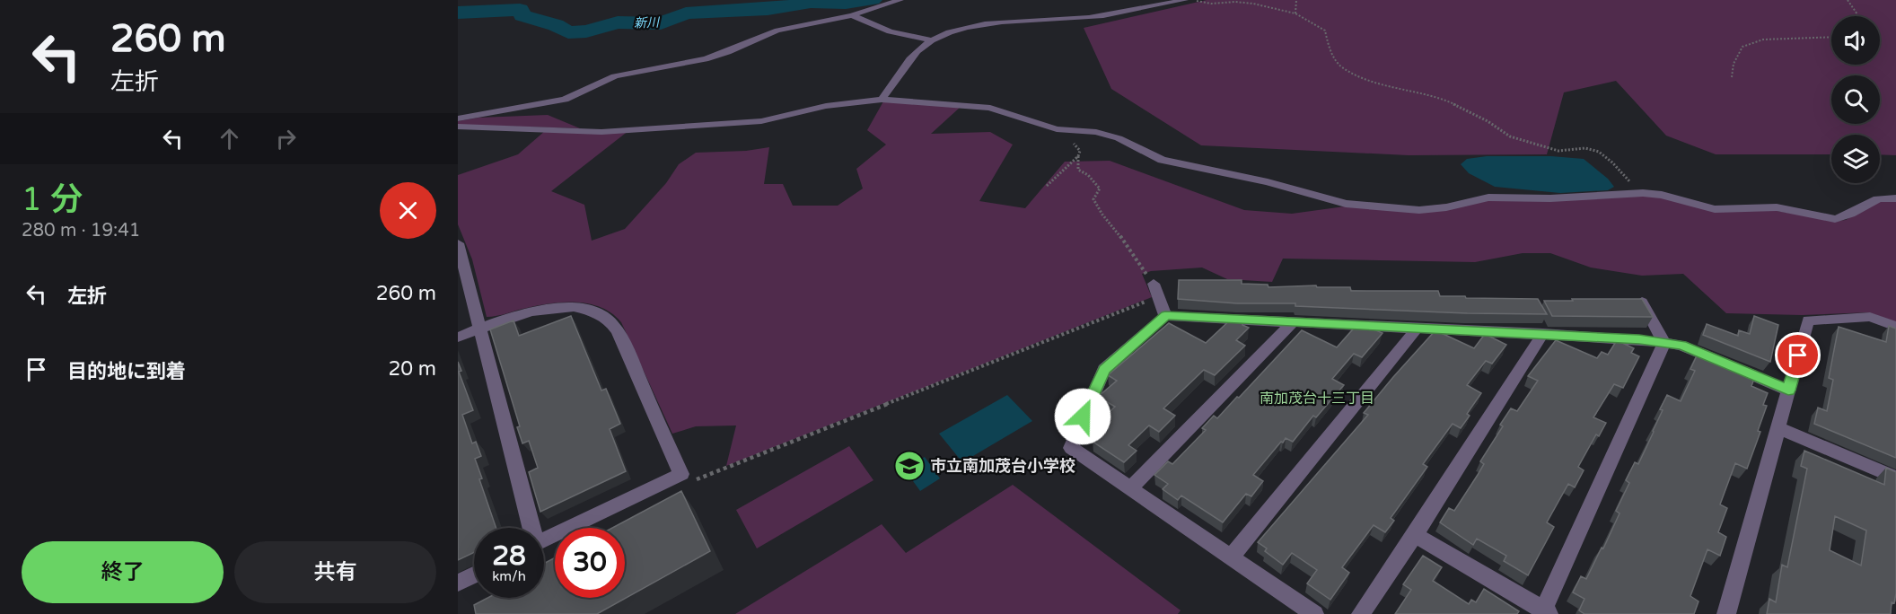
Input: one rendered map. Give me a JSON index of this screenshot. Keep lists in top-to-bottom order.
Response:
{
  "districts": ["南加茂台十三丁目"],
  "water": ["新川"],
  "places": {
    "school or university": ["市立南加茂台小学校"]
  },
  "page": {
    "turn": ["260 m", "左折"],
    "heading": ["1 分", "280 m · 19:41"],
    "list": [
      {
        "name": "左折",
        "value": "260 m"
      },
      {
        "name": "目的地に到着",
        "value": "20 m"
      }
    ],
    "speed": "28 km/h",
    "limit": "30",
    "buttons": ["終了", "共有"]
  }
}
